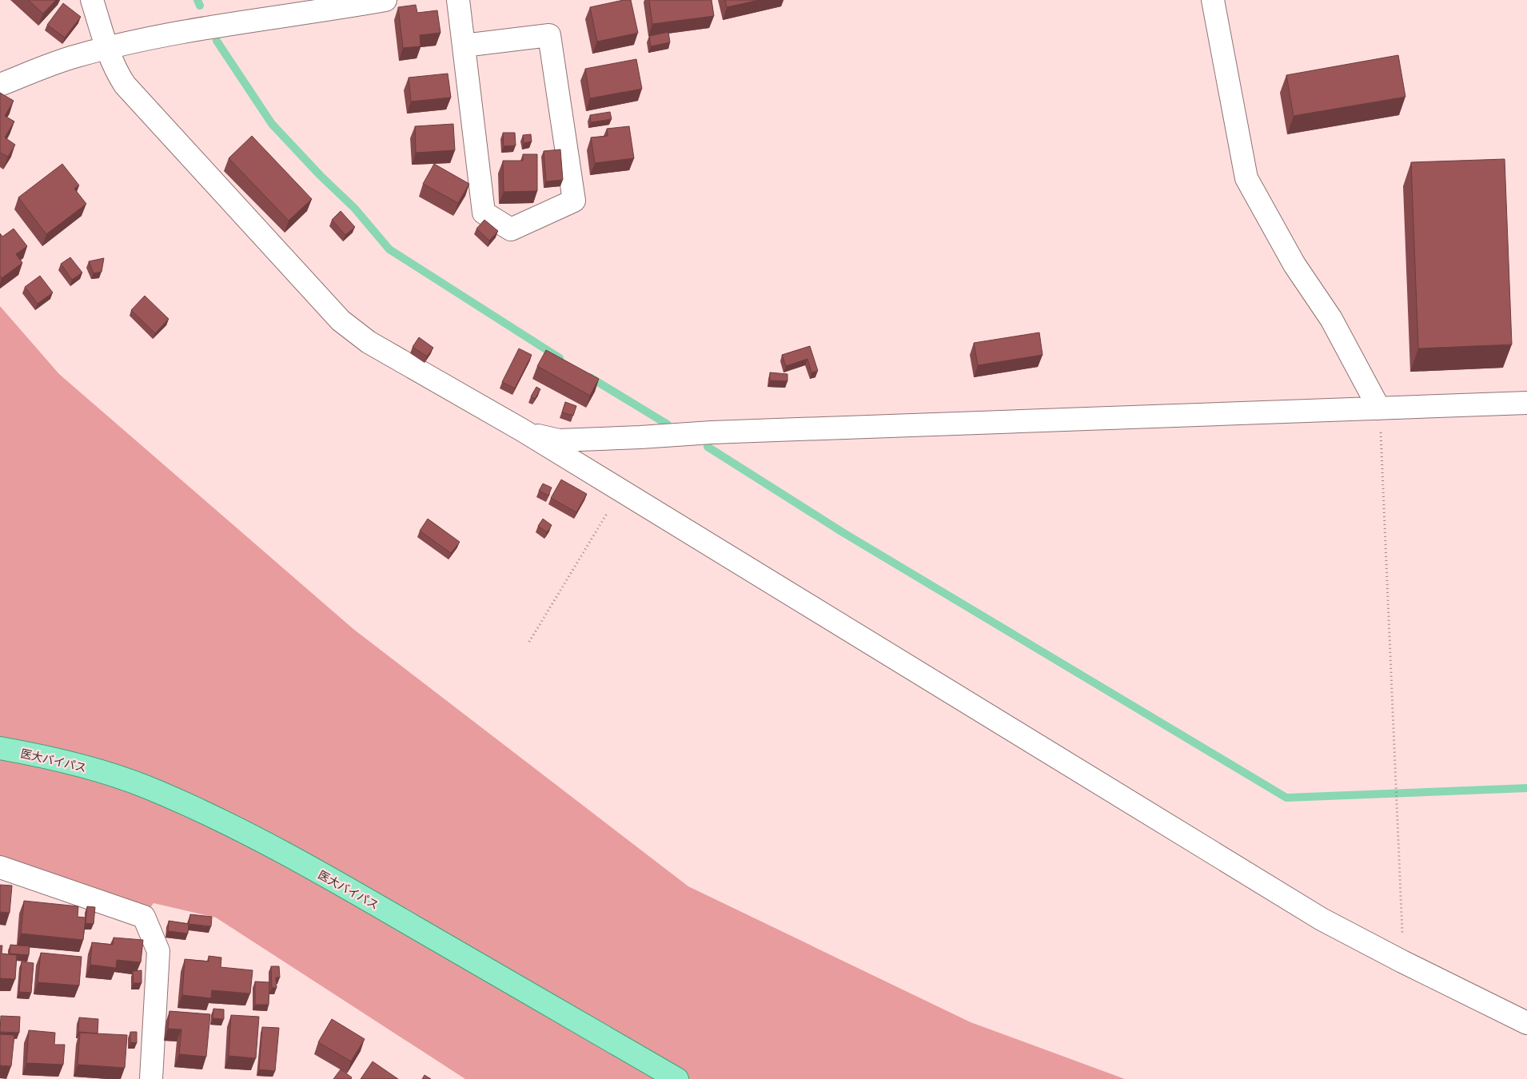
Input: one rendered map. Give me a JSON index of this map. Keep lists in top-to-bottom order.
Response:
{
  "streets": {
    "main road": ["医大バイパス"]
  }
}
